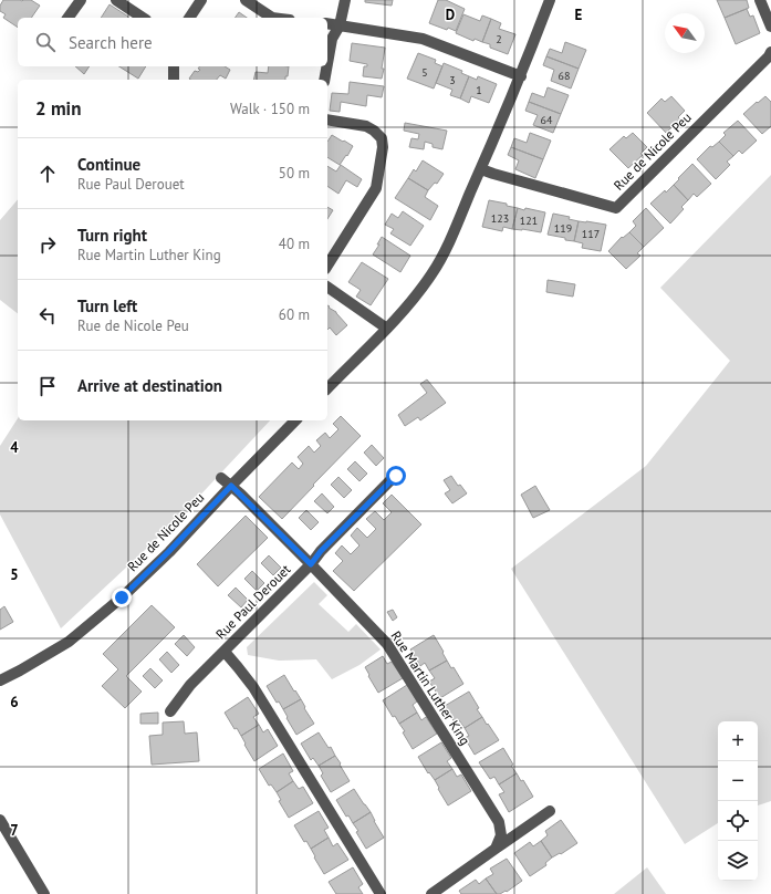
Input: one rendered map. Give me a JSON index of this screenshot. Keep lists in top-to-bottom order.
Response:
{
  "streets": {
    "street": ["Rue de Nicole Peu", "Rue Paul Derouet", "Rue Martin Luther King"]
  },
  "crossings": [
    ["Rue de Nicole Peu", "Rue Martin Luther King"],
    ["Rue Paul Derouet", "Rue Martin Luther King"]
  ],
  "house_numbers": [
    "2",
    "5",
    "68",
    "3",
    "1",
    "64",
    "123",
    "121",
    "119",
    "117"
  ],
  "north": "top left",
  "page": {
    "search": "Search here",
    "heading": ["2 min", "Walk · 150 m"],
    "list": [
      ["Continue", "Rue Paul Derouet", "50 m"],
      ["Turn right", "Rue Martin Luther King", "40 m"],
      ["Turn left", "Rue de Nicole Peu", "60 m"],
      "Arrive at destination"
    ],
    "map_buttons": ["+", "−"]
  },
  "grid": {
    "columns": ["D", "E"],
    "rows": [
      "4",
      "5",
      "6",
      "7"
    ]
  }
}
